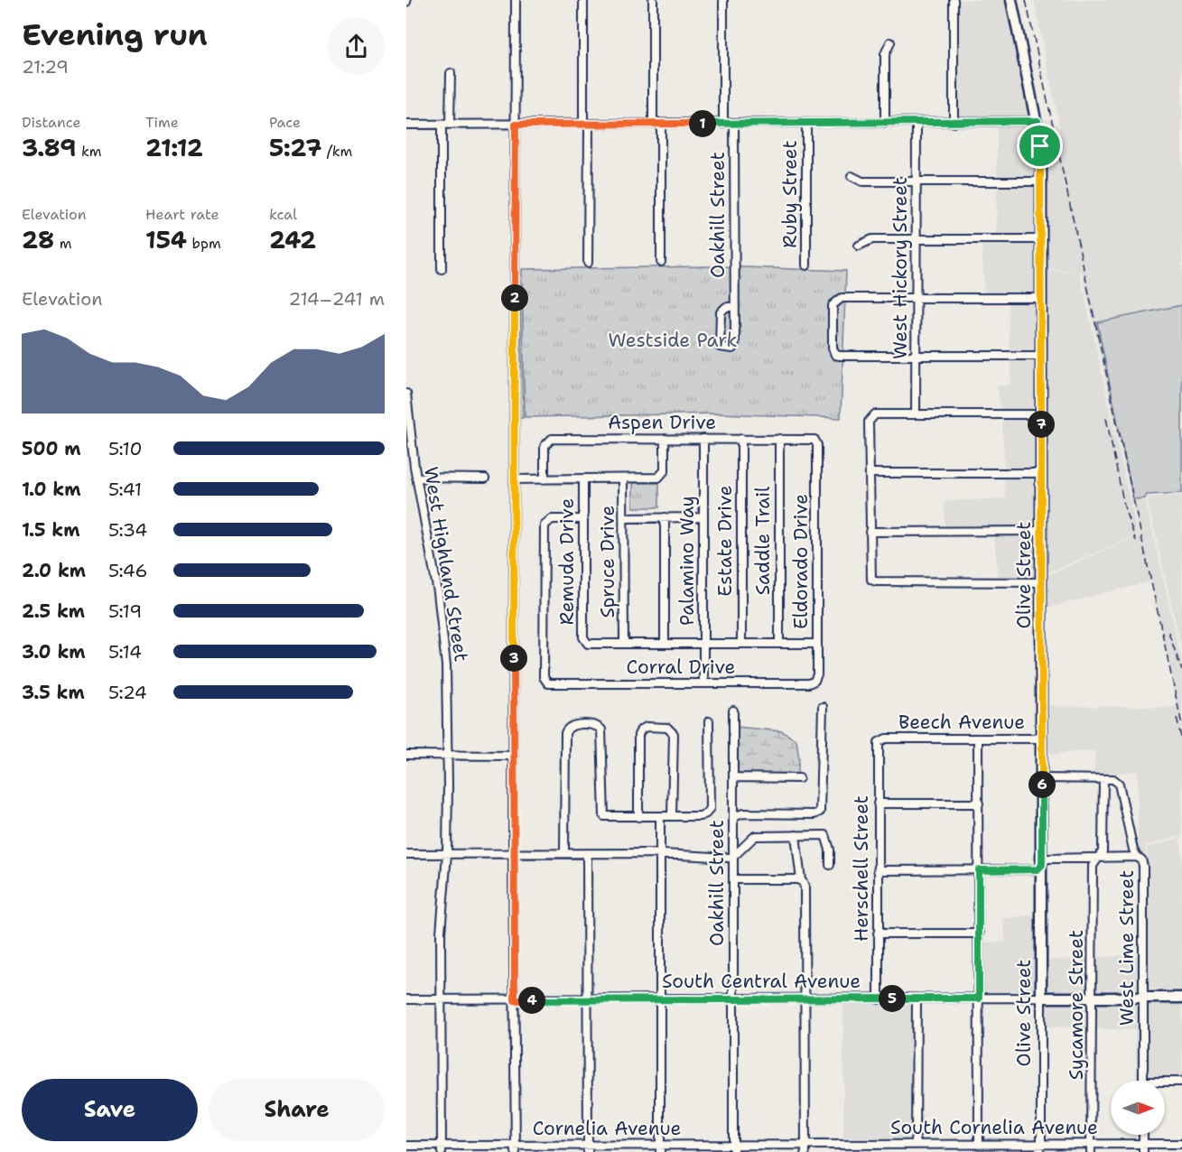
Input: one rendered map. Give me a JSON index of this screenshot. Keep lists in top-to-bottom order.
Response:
{
  "streets": {
    "main road": ["Olive Street", "South Central Avenue"],
    "street": [
      "Ruby Street",
      "Oakhill Street",
      "West Hickory Street",
      "Aspen Drive",
      "Estate Drive",
      "Saddle Trail",
      "Palamino Way",
      "Remuda Drive",
      "Spruce Drive",
      "Eldorado Drive",
      "West Highland Street",
      "Corral Drive",
      "Beech Avenue",
      "Herschell Street",
      "West Lime Street",
      "Sycamore Street",
      "South Cornelia Avenue",
      "Cornelia Avenue"
    ]
  },
  "crossings": [
    ["Oakhill Street", "South Central Avenue"],
    ["Oakhill Street", "Cornelia Avenue"],
    ["Aspen Drive", "Estate Drive"],
    ["Aspen Drive", "Saddle Trail"],
    ["Aspen Drive", "Palamino Way"],
    ["Aspen Drive", "Eldorado Drive"],
    ["Palamino Way", "Corral Drive"],
    ["Remuda Drive", "Spruce Drive"],
    ["Remuda Drive", "Corral Drive"],
    ["Eldorado Drive", "Corral Drive"],
    ["West Highland Street", "South Central Avenue"],
    ["West Highland Street", "Cornelia Avenue"],
    ["Olive Street", "Beech Avenue"],
    ["Olive Street", "South Central Avenue"],
    ["Olive Street", "South Cornelia Avenue"],
    ["Beech Avenue", "Herschell Street"],
    ["Herschell Street", "South Central Avenue"],
    ["West Lime Street", "South Central Avenue"],
    ["West Lime Street", "Sycamore Street"],
    ["South Central Avenue", "Sycamore Street"],
    ["Sycamore Street", "South Cornelia Avenue"],
    ["South Cornelia Avenue", "Cornelia Avenue"]
  ],
  "parks": ["Westside Park"],
  "north": "right",
  "page": {
    "heading": ["Evening run", "21:29"],
    "stats": [
      ["Distance", "3.89 km"],
      ["Time", "21:12"],
      ["Pace", "5:27 /km"],
      ["Elevation", "28 m"],
      ["Heart rate", "154 bpm"],
      ["kcal", "242"]
    ],
    "pins": [
      "1",
      "2",
      "7",
      "3",
      "6",
      "5",
      "4"
    ],
    "chart": ["Elevation", "214–241 m"],
    "list": [
      {
        "name": "500 m",
        "note": "5:10"
      },
      {
        "name": "1.0 km",
        "note": "5:41"
      },
      {
        "name": "1.5 km",
        "note": "5:34"
      },
      {
        "name": "2.0 km",
        "note": "5:46"
      },
      {
        "name": "2.5 km",
        "note": "5:19"
      },
      {
        "name": "3.0 km",
        "note": "5:14"
      },
      {
        "name": "3.5 km",
        "note": "5:24"
      }
    ],
    "buttons": ["Save", "Share"]
  }
}
